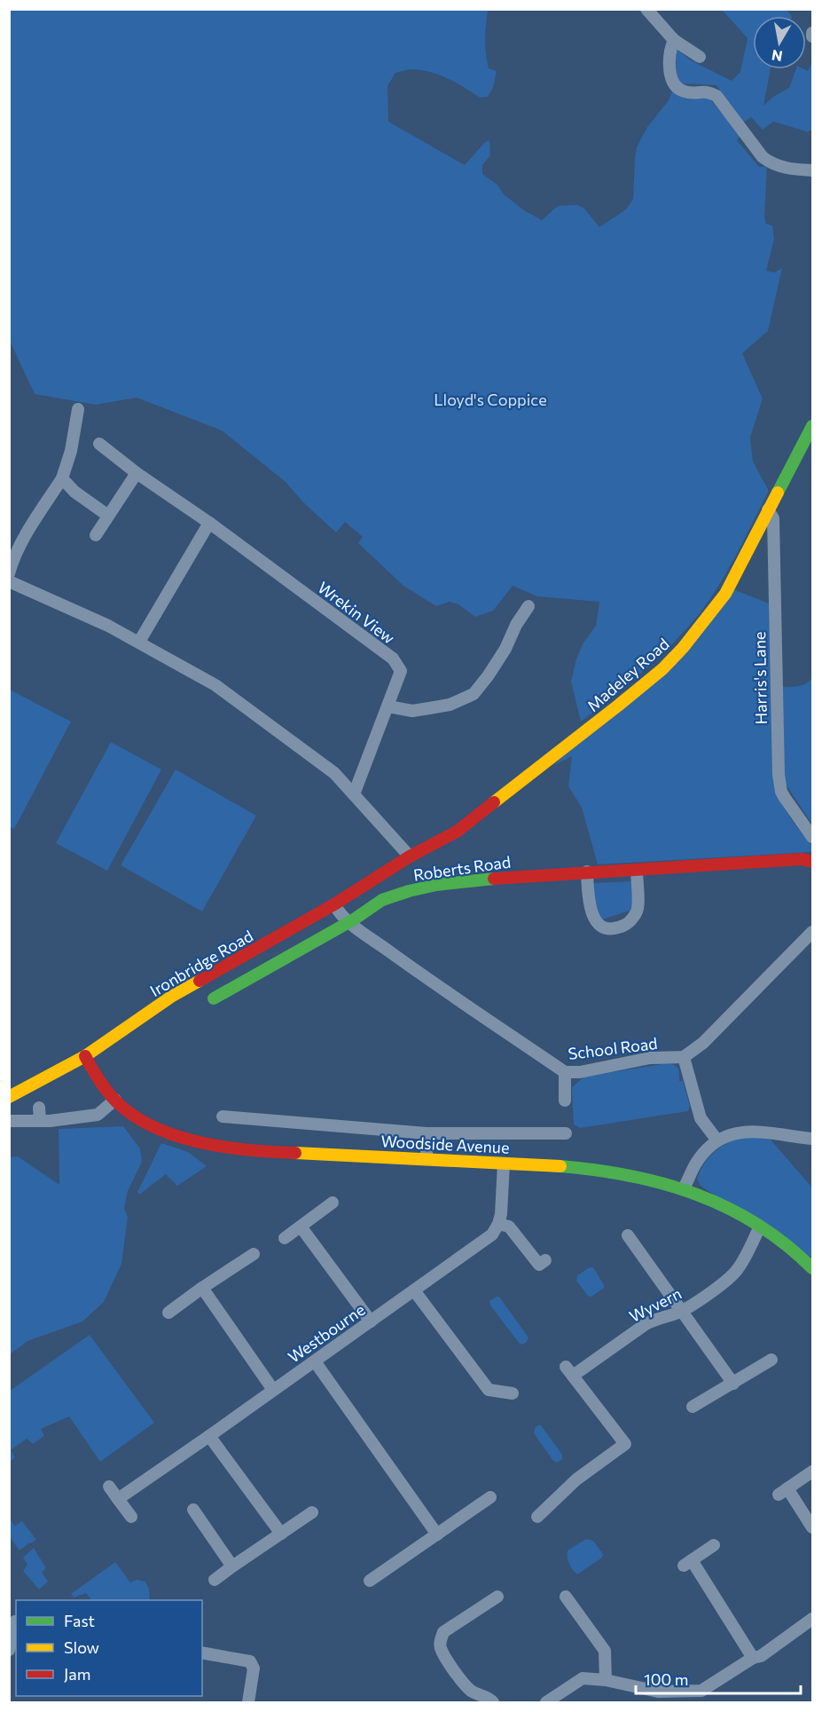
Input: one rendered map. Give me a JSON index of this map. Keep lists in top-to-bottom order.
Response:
{
  "streets": {
    "street": [
      "Wrekin View",
      "Madeley Road",
      "Harris's Lane",
      "Roberts Road",
      "Ironbridge Road",
      "School Road",
      "Woodside Avenue",
      "Wyvern",
      "Westbourne"
    ]
  },
  "crossings": [
    ["Madeley Road", "Harris's Lane"],
    ["Madeley Road", "Ironbridge Road"],
    ["Roberts Road", "School Road"],
    ["Ironbridge Road", "School Road"],
    ["Ironbridge Road", "Woodside Avenue"],
    ["Woodside Avenue", "Wyvern"]
  ],
  "parks": ["Lloyd's Coppice"],
  "legend": ["Fast", "Slow", "Jam"],
  "scale_bar": "100 m",
  "north": "bottom"
}
